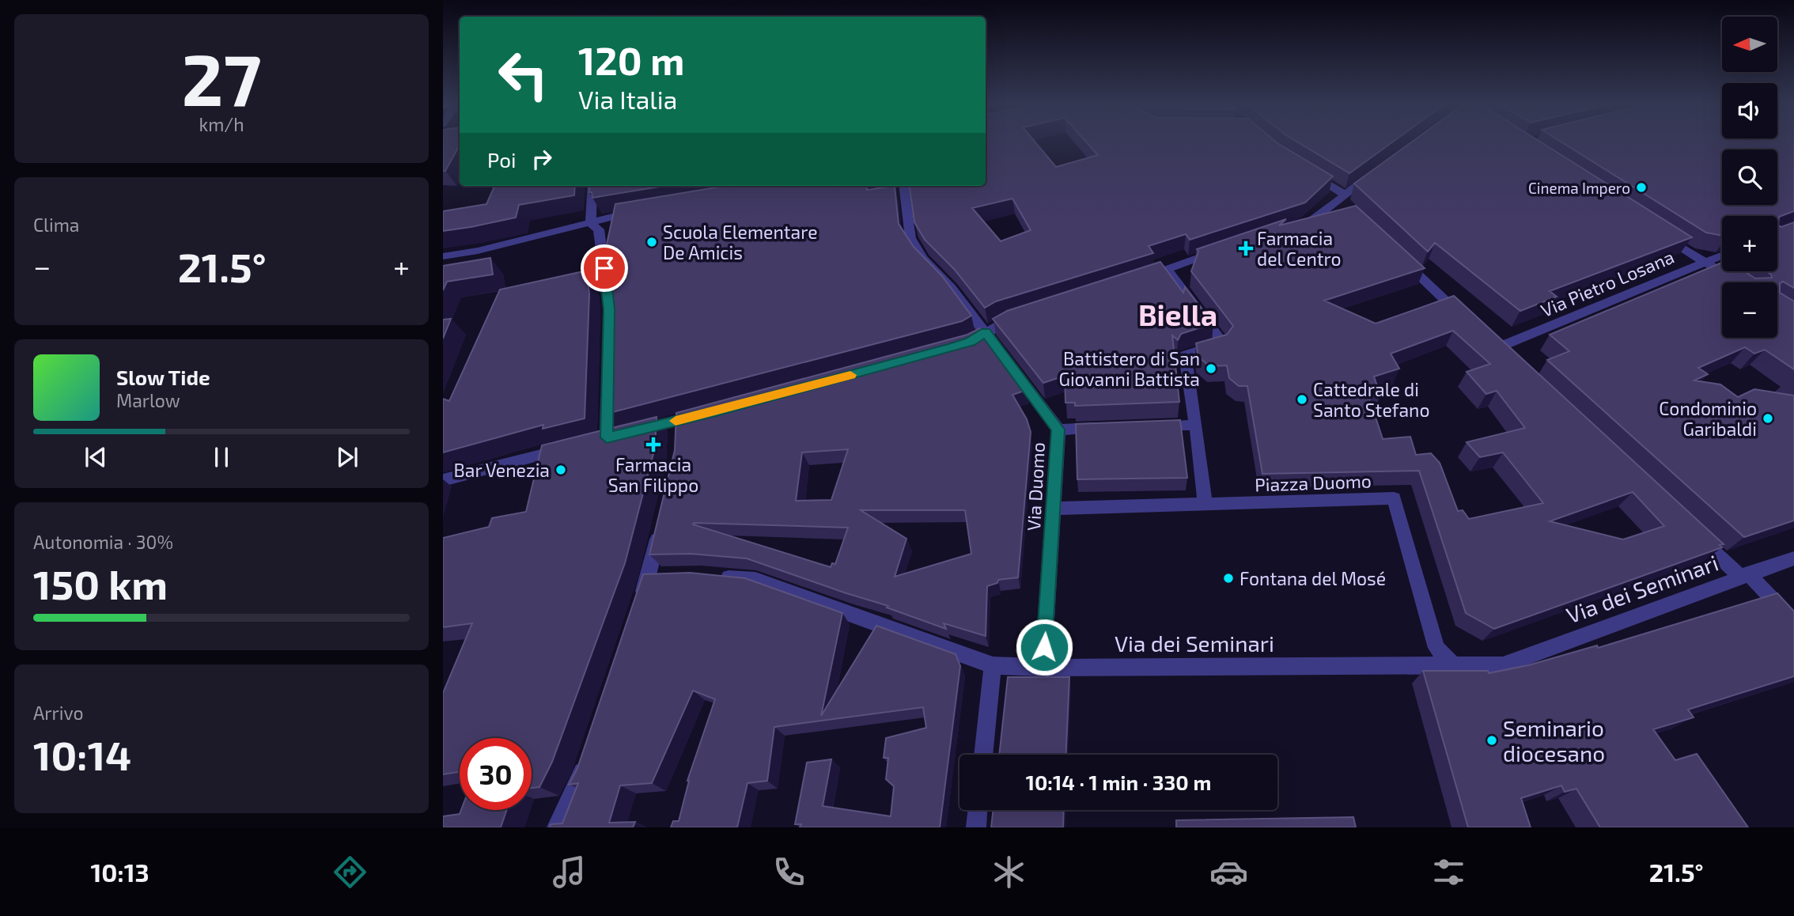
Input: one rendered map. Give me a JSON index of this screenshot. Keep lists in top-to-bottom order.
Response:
{
  "streets": {
    "street": [
      "Via Pietro Losana",
      "Piazza Duomo",
      "Via Duomo",
      "Via dei Seminari"
    ]
  },
  "crossings": [
    ["Piazza Duomo", "Via Duomo"],
    ["Piazza Duomo", "Via dei Seminari"],
    ["Via Duomo", "Via dei Seminari"]
  ],
  "districts": ["Biella"],
  "places": {
    "other": [
      "Cinema Impero",
      "Scuola Elementare De Amicis",
      "Battistero di San Giovanni Battista",
      "Cattedrale di Santo Stefano",
      "Condominio Garibaldi",
      "Bar Venezia",
      "Fontana del Mosé",
      "Seminario diocesano"
    ],
    "health": ["Farmacia del Centro", "Farmacia San Filippo"]
  },
  "north": "left",
  "page": {
    "tile": [
      ["27", "km/h"],
      "Clima",
      ["Autonomia · 30%", "150 km"],
      ["Arrivo", "10:14"]
    ],
    "map_buttons": ["+", "−"],
    "turn": ["120 m", "Via Italia"],
    "then": "Poi",
    "heat": ["−", "21.5°", "+"],
    "song": ["Slow Tide", "Marlow"],
    "limit": "30",
    "trip": "10:14 · 1 min · 330 m",
    "tabs": ["10:13", "21.5°"]
  }
}
